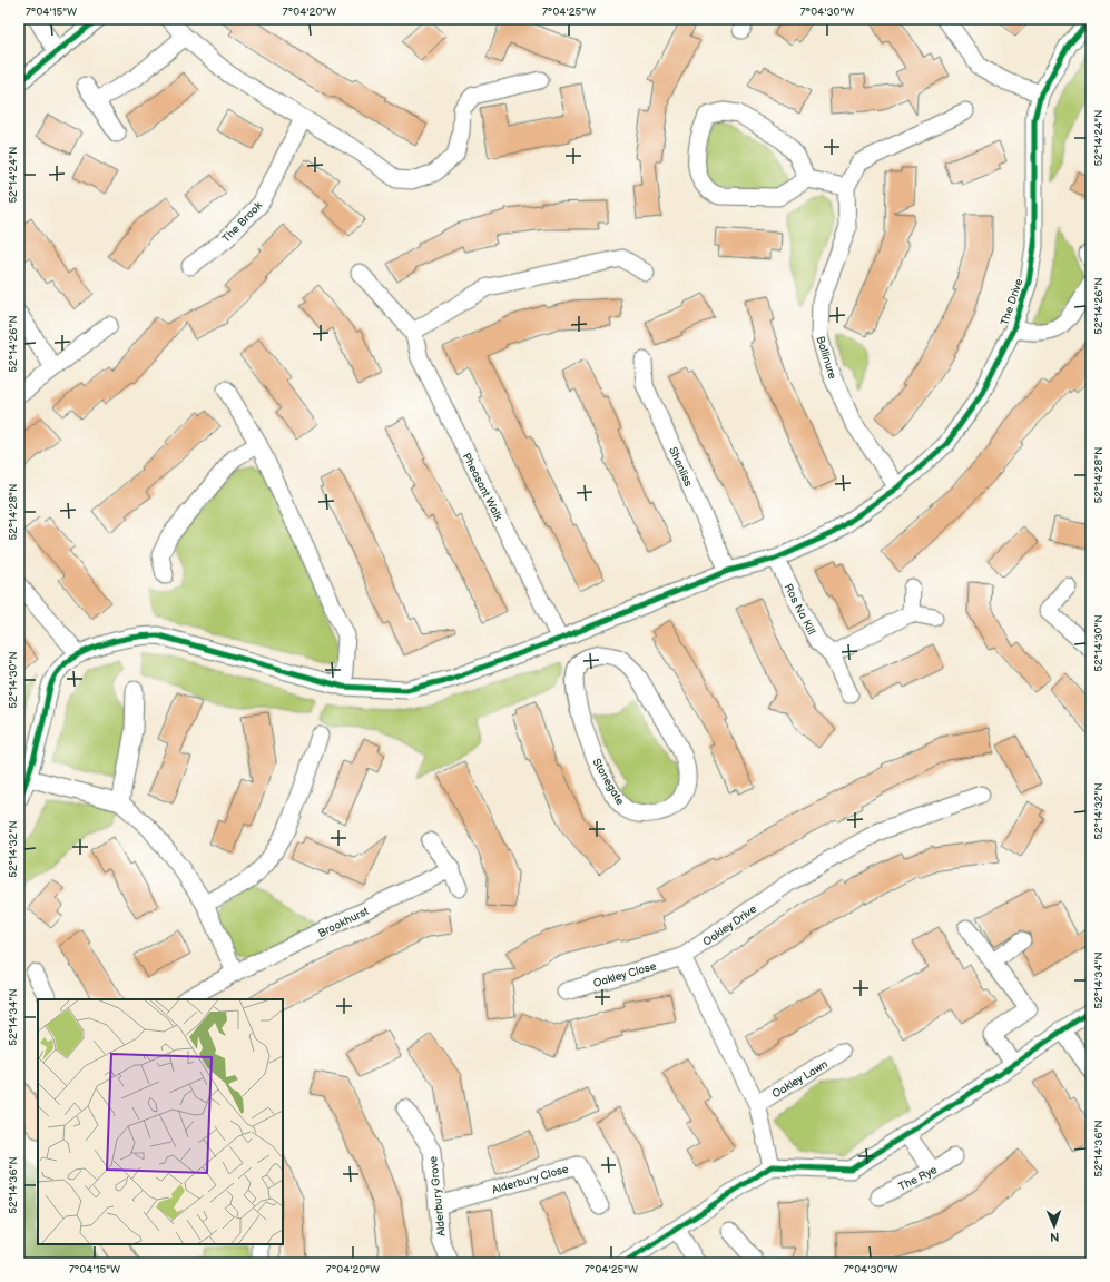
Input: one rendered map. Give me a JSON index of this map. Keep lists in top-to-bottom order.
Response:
{
  "streets": {
    "street": [
      "The Brook",
      "The Drive",
      "Ballinure",
      "Shanliss",
      "Pheasant Walk",
      "Ros Na Kill",
      "Stonegate",
      "Brookhurst",
      "Oakley Drive",
      "Oakley Close",
      "Oakley Lawn",
      "The Rye",
      "Alderbury Close",
      "Alderbury Grove"
    ]
  },
  "crossings": [
    ["The Drive", "Ballinure"],
    ["The Drive", "Shanliss"],
    ["The Drive", "Pheasant Walk"],
    ["The Drive", "Ros Na Kill"],
    ["Oakley Drive", "Oakley Close"],
    ["Alderbury Close", "Alderbury Grove"]
  ],
  "north": "bottom",
  "coordinates": [
    "7°04'15\"W",
    "7°04'20\"W",
    "7°04'25\"W",
    "7°04'30\"W",
    "52°14'24\"N",
    "52°14'26\"N",
    "52°14'28\"N",
    "52°14'30\"N",
    "52°14'32\"N",
    "52°14'34\"N",
    "52°14'36\"N"
  ]
}
